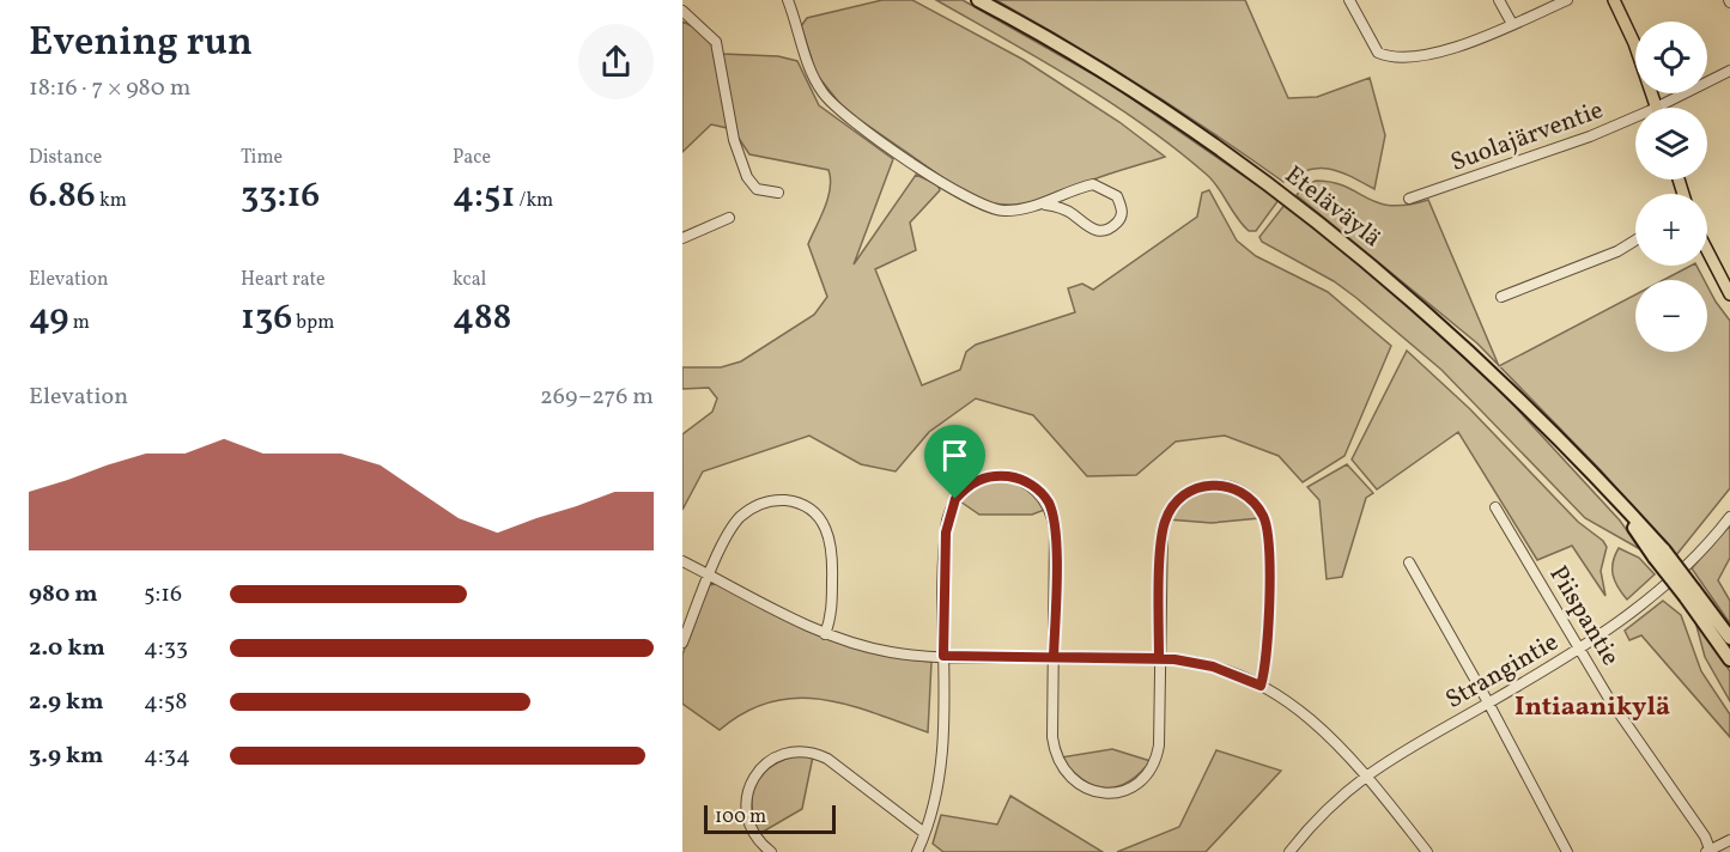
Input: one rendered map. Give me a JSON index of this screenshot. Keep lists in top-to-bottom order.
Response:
{
  "streets": {
    "highway": ["Eteläväylä"],
    "street": ["Suolajärventie", "Piispantie", "Strangintie"]
  },
  "crossings": [
    ["Piispantie", "Strangintie"]
  ],
  "districts": ["Intiaanikylä"],
  "scale_bar": "100 m",
  "page": {
    "heading": ["Evening run", "18:16 · 7 × 980 m"],
    "map_buttons": ["+", "−"],
    "stats": [
      ["Distance", "6.86 km"],
      ["Time", "33:16"],
      ["Pace", "4:51 /km"],
      ["Elevation", "49 m"],
      ["Heart rate", "136 bpm"],
      ["kcal", "488"]
    ],
    "chart": ["Elevation", "269–276 m"],
    "list": [
      {
        "name": "980 m",
        "note": "5:16"
      },
      {
        "name": "2.0 km",
        "note": "4:33"
      },
      {
        "name": "2.9 km",
        "note": "4:58"
      },
      {
        "name": "3.9 km",
        "note": "4:34"
      }
    ],
    "scale": "100 m"
  }
}
